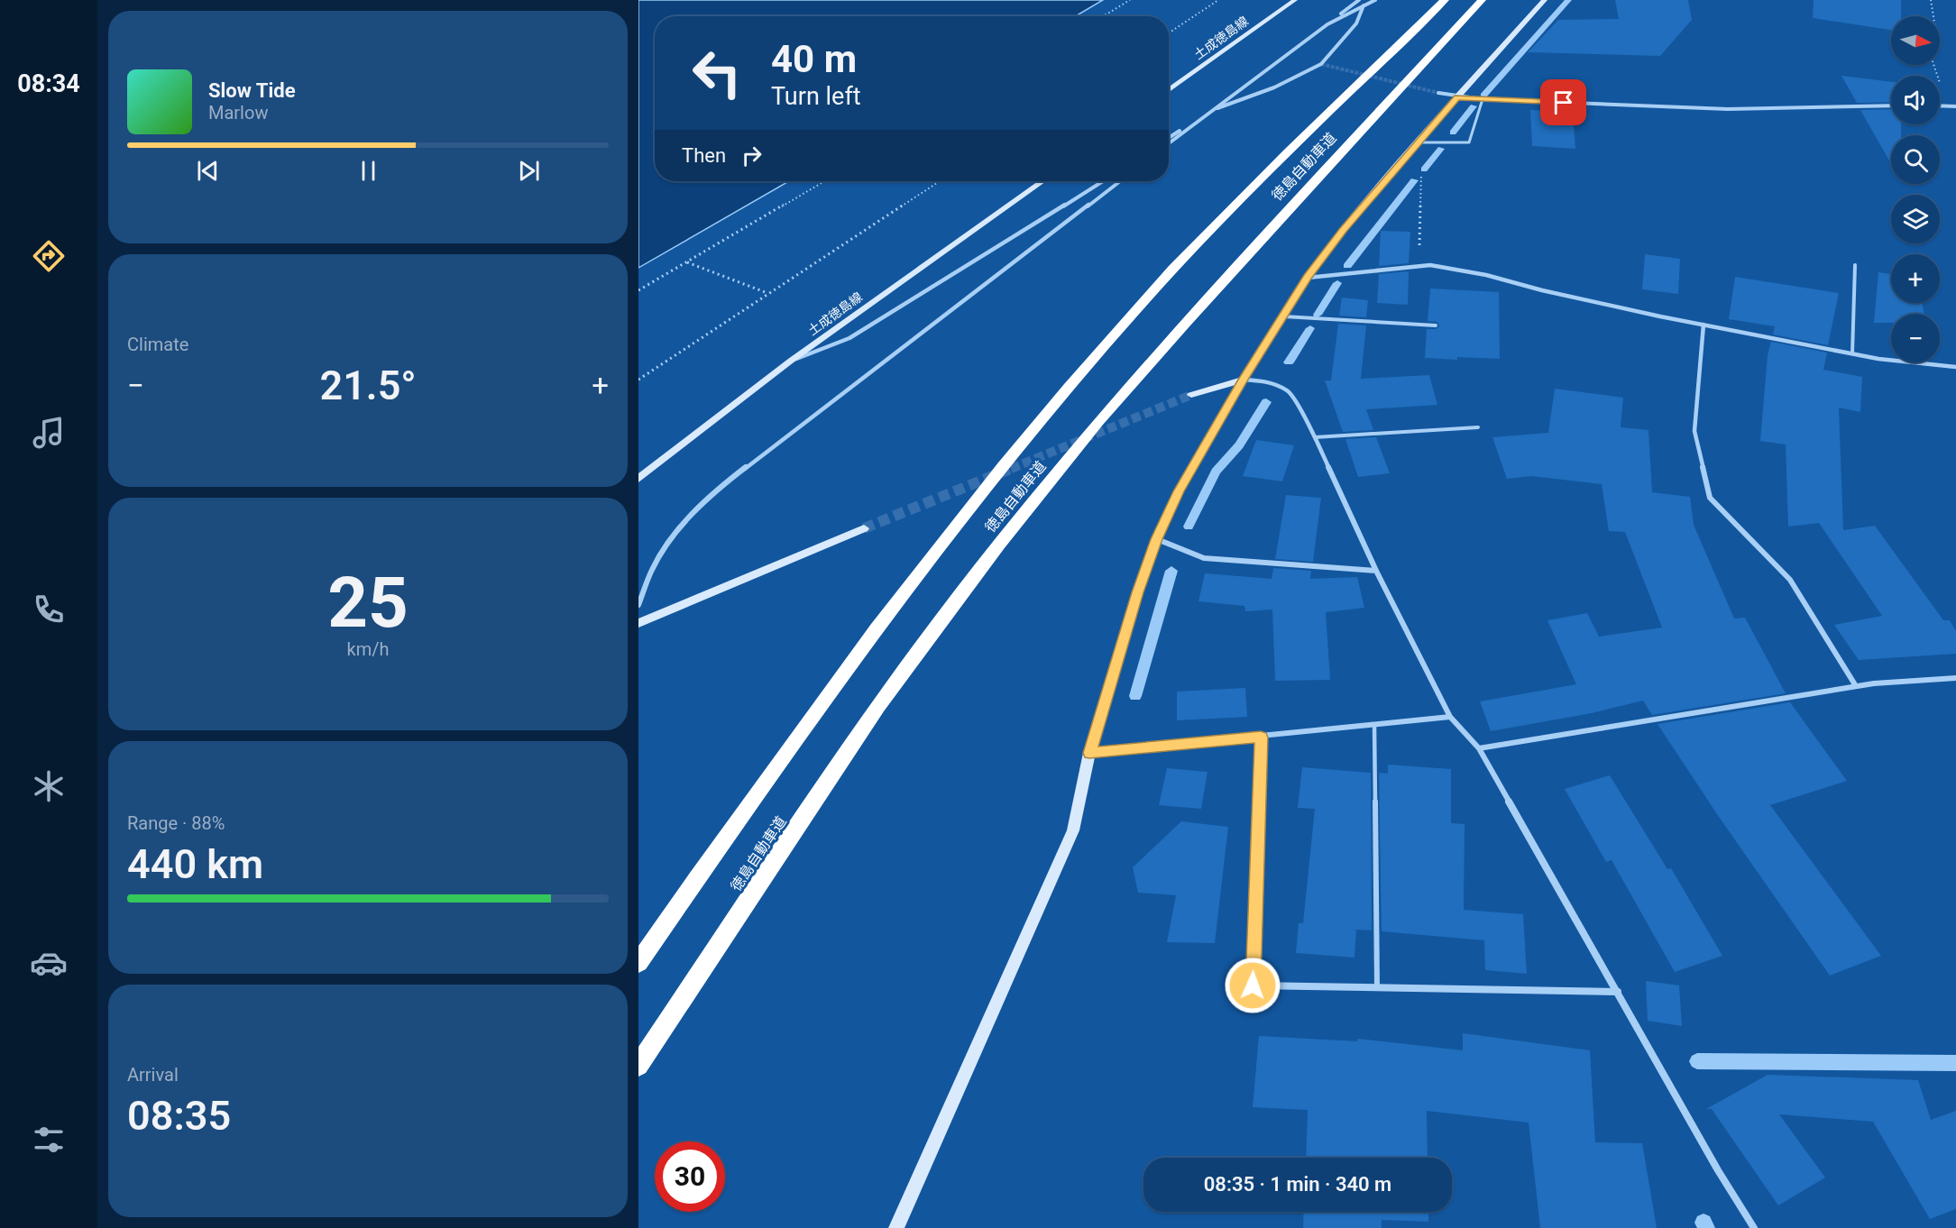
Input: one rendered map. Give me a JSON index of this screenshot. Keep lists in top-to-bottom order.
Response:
{
  "streets": {
    "highway": ["徳島自動車道"],
    "street": ["土成徳島線"]
  },
  "north": "right",
  "page": {
    "tabs": "08:34",
    "map_buttons": ["+", "−"],
    "turn": ["40 m", "Turn left"],
    "song": ["Slow Tide", "Marlow"],
    "then": "Then",
    "tile": [
      "Climate",
      ["25", "km/h"],
      ["Range · 88%", "440 km"],
      ["Arrival", "08:35"]
    ],
    "heat": ["−", "21.5°", "+"],
    "limit": "30",
    "trip": "08:35 · 1 min · 340 m"
  }
}
